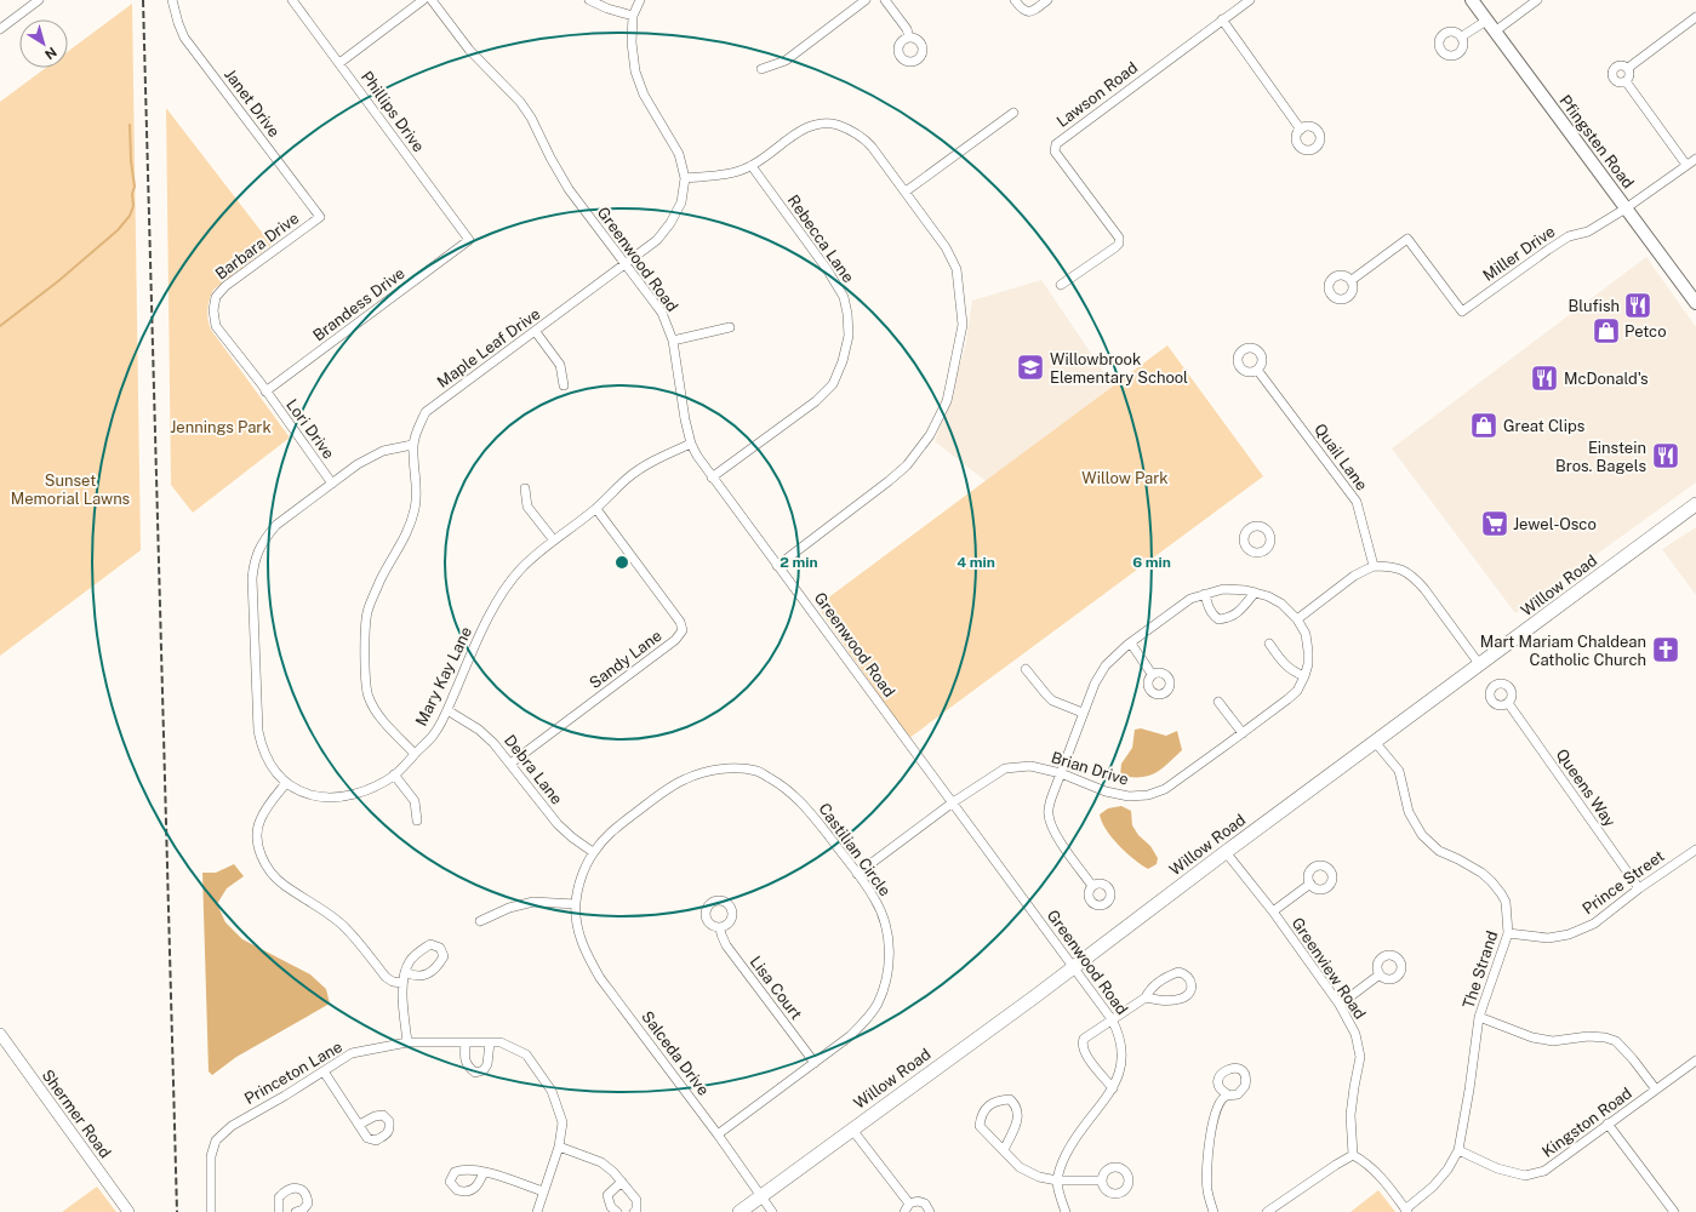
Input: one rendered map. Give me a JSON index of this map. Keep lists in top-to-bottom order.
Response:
{
  "streets": {
    "main road": ["Pfingsten Road", "Willow Road"],
    "street": [
      "Lawson Road",
      "Janet Drive",
      "Phillips Drive",
      "Rebecca Lane",
      "Barbara Drive",
      "Miller Drive",
      "Greenwood Road",
      "Brandess Drive",
      "Maple Leaf Drive",
      "Lori Drive",
      "Quail Lane",
      "Sandy Lane",
      "Mary Kay Lane",
      "Brian Drive",
      "Debra Lane",
      "Queens Way",
      "Castilian Circle",
      "Prince Street",
      "Greenview Road",
      "The Strand",
      "Lisa Court",
      "Salceda Drive",
      "Princeton Lane",
      "Shermer Road",
      "Kingston Road"
    ]
  },
  "crossings": [
    ["Janet Drive", "Barbara Drive"],
    ["Phillips Drive", "Brandess Drive"],
    ["Pfingsten Road", "Miller Drive"],
    ["Rebecca Lane", "Greenwood Road"],
    ["Barbara Drive", "Lori Drive"],
    ["Greenwood Road", "Maple Leaf Drive"],
    ["Greenwood Road", "Willow Road"],
    ["Greenwood Road", "Mary Kay Lane"],
    ["Greenwood Road", "Brian Drive"],
    ["Brandess Drive", "Lori Drive"],
    ["Maple Leaf Drive", "Mary Kay Lane"],
    ["Lori Drive", "Mary Kay Lane"],
    ["Willow Road", "Greenview Road"],
    ["Willow Road", "The Strand"],
    ["Willow Road", "Salceda Drive"],
    ["Sandy Lane", "Mary Kay Lane"],
    ["Sandy Lane", "Debra Lane"],
    ["Mary Kay Lane", "Debra Lane"],
    ["Brian Drive", "Castilian Circle"],
    ["Debra Lane", "Castilian Circle"],
    ["Debra Lane", "Salceda Drive"],
    ["Queens Way", "Prince Street"],
    ["Castilian Circle", "Lisa Court"],
    ["Castilian Circle", "Salceda Drive"],
    ["Prince Street", "The Strand"],
    ["The Strand", "Kingston Road"]
  ],
  "parks": ["Jennings Park", "Willow Park", "Sunset Memorial Lawns"],
  "places": {
    "restaurant": ["Blufish", "McDonald's", "Einstein Bros. Bagels"],
    "shop": ["Petco", "Great Clips"],
    "school or university": ["Willowbrook Elementary School"],
    "supermarket": ["Jewel-Osco"],
    "church": ["Mart Mariam Chaldean Catholic Church"]
  },
  "north": "bottom right",
  "rings": ["2 min", "4 min", "6 min"]
}
